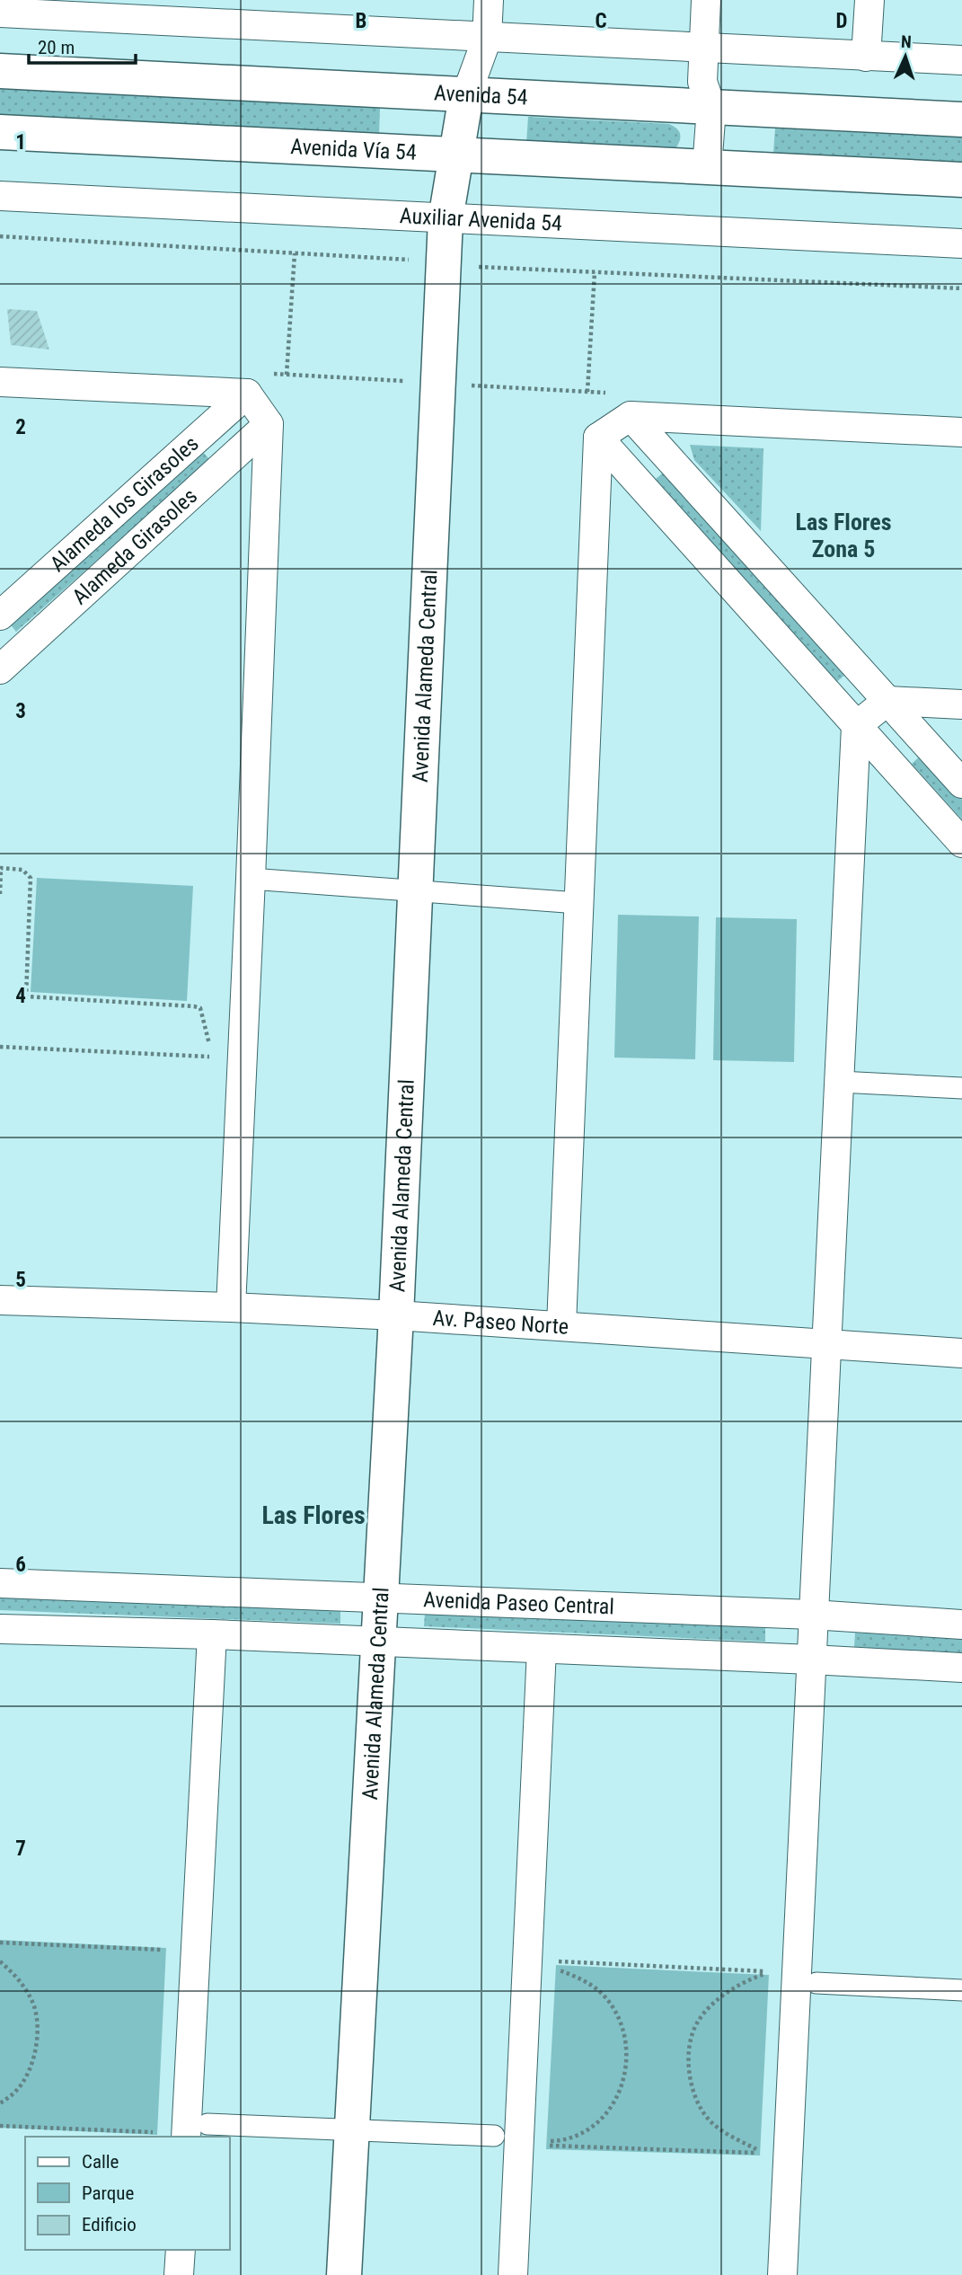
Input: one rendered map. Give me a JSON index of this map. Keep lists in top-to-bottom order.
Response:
{
  "streets": {
    "street": [
      "Avenida 54",
      "Avenida Vía 54",
      "Auxiliar Avenida 54",
      "Alameda los Girasoles",
      "Alameda Girasoles",
      "Avenida Alameda Central",
      "Av. Paseo Norte",
      "Avenida Paseo Central"
    ]
  },
  "crossings": [
    ["Avenida 54", "Avenida Alameda Central"],
    ["Avenida Vía 54", "Avenida Alameda Central"],
    ["Auxiliar Avenida 54", "Avenida Alameda Central"],
    ["Avenida Alameda Central", "Av. Paseo Norte"],
    ["Avenida Alameda Central", "Avenida Paseo Central"]
  ],
  "districts": ["Las Flores Zona 5", "Las Flores"],
  "legend": ["Calle", "Parque", "Edificio"],
  "scale_bar": "20 m",
  "north": "top",
  "grid": {
    "columns": ["B", "C", "D"],
    "rows": [
      "1",
      "2",
      "3",
      "4",
      "5",
      "6",
      "7"
    ]
  }
}
